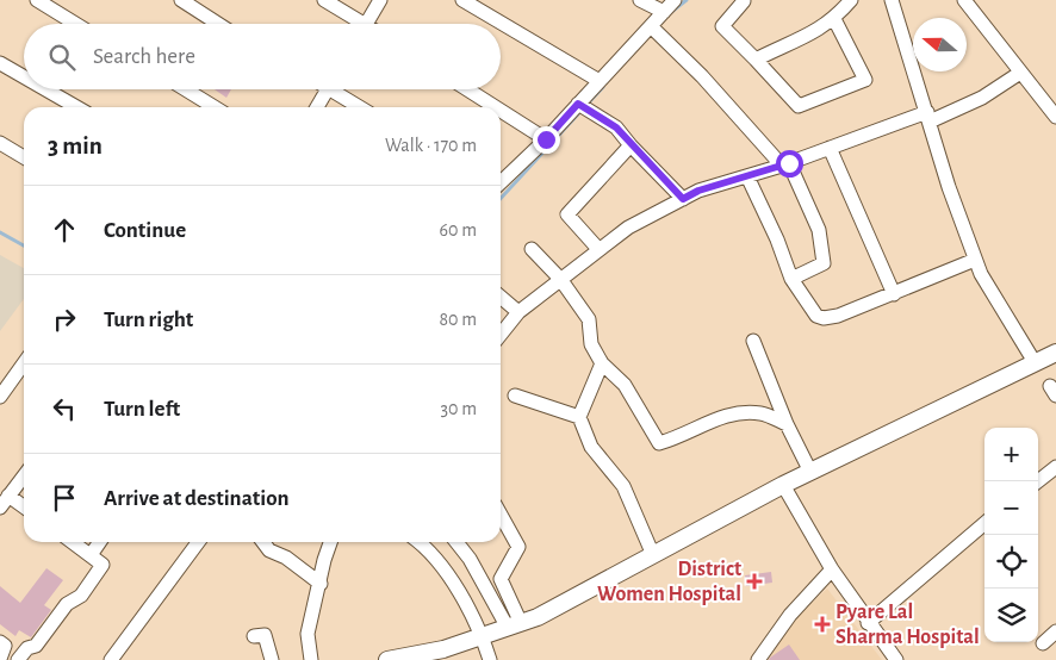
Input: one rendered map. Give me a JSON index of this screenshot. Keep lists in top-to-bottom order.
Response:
{
  "places": {
    "health": ["District Women Hospital", "Pyare Lal Sharma Hospital"]
  },
  "north": "left",
  "page": {
    "search": "Search here",
    "heading": ["3 min", "Walk · 170 m"],
    "list": [
      ["Continue", "60 m"],
      ["Turn right", "80 m"],
      ["Turn left", "30 m"],
      "Arrive at destination"
    ],
    "map_buttons": ["+", "−"]
  }
}
